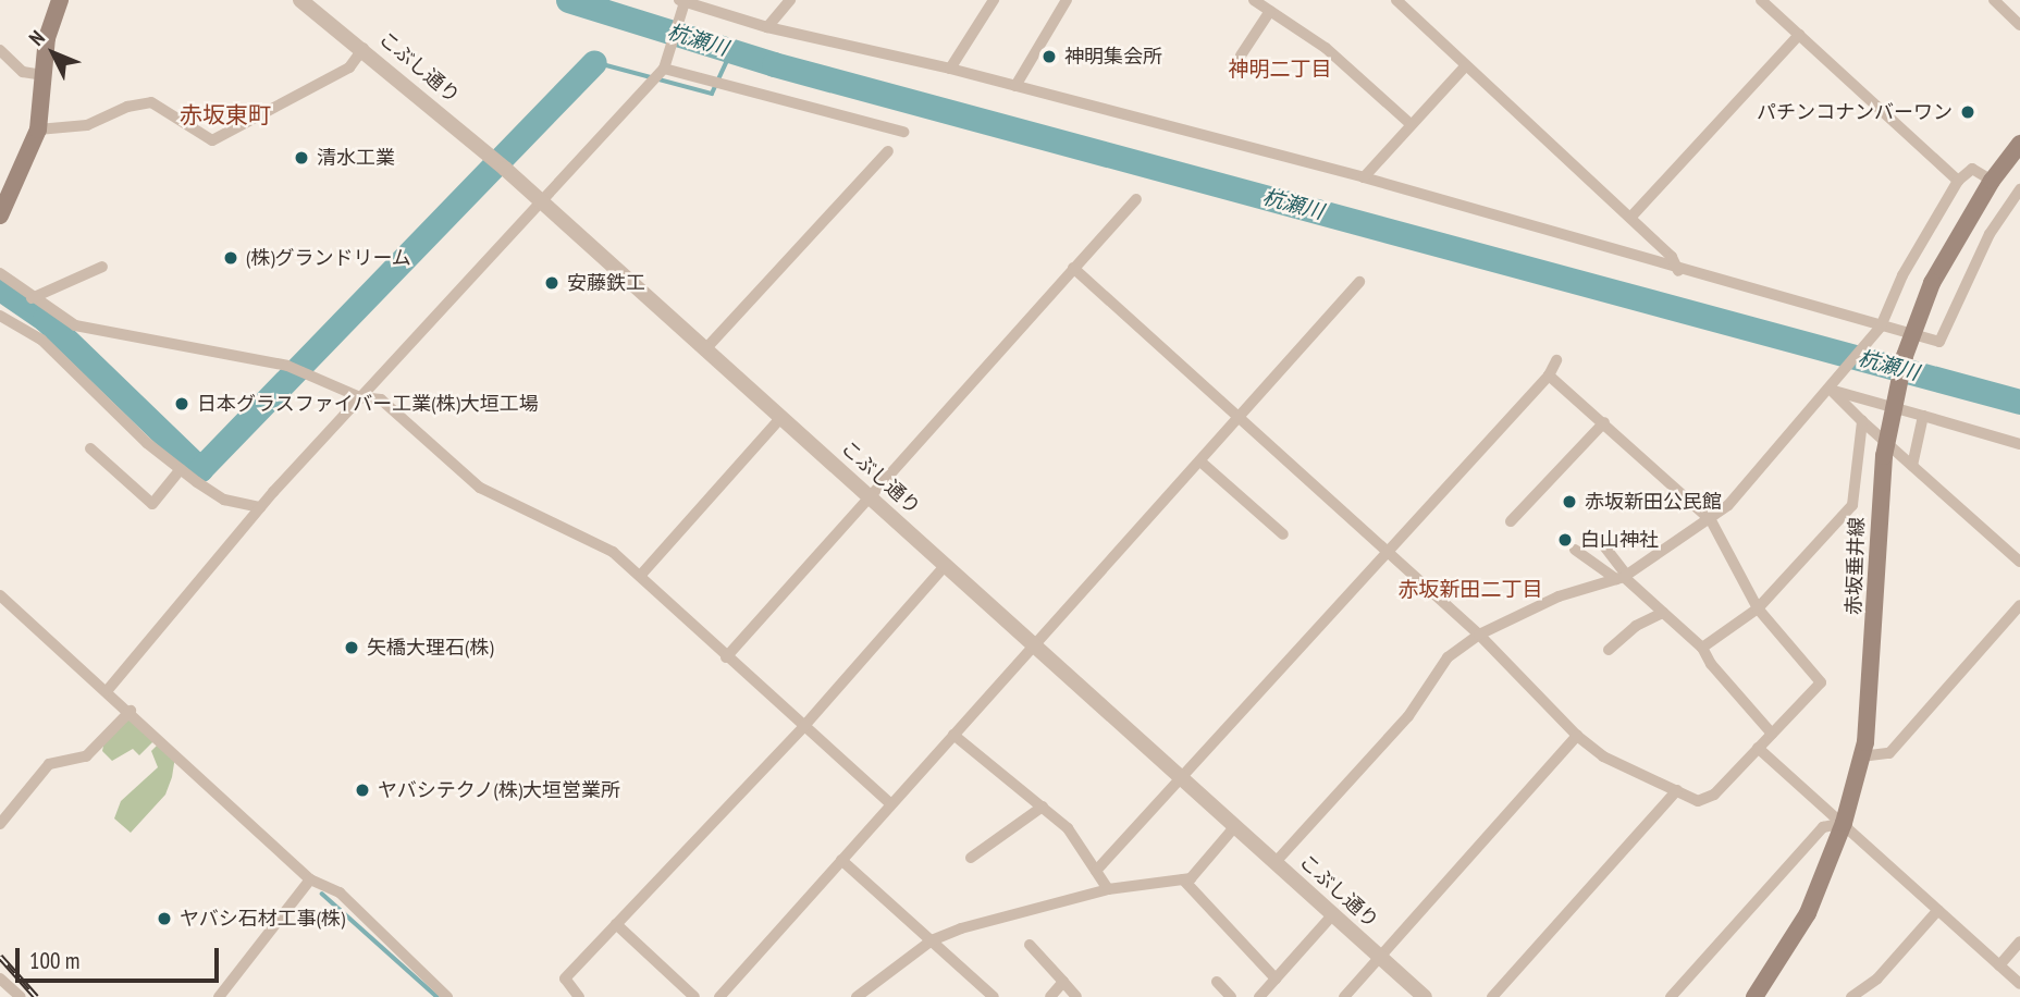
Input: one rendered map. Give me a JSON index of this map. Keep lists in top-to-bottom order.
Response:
{
  "streets": {
    "main road": ["赤坂垂井線"],
    "street": ["こぶし通り"]
  },
  "districts": ["神明二丁目", "赤坂東町", "赤坂新田二丁目"],
  "water": ["杭瀬川"],
  "places": [
    "神明集会所",
    "パチンコナンバーワン",
    "清水工業",
    "(株)グランドリーム",
    "安藤鉄工",
    "日本グラスファイバー工業(株)大垣工場",
    "赤坂新田公民館",
    "白山神社",
    "矢橋大理石(株)",
    "ヤバシテクノ(株)大垣営業所",
    "ヤバシ石材工事(株)"
  ],
  "scale_bar": "100 m",
  "north": "top left"
}
